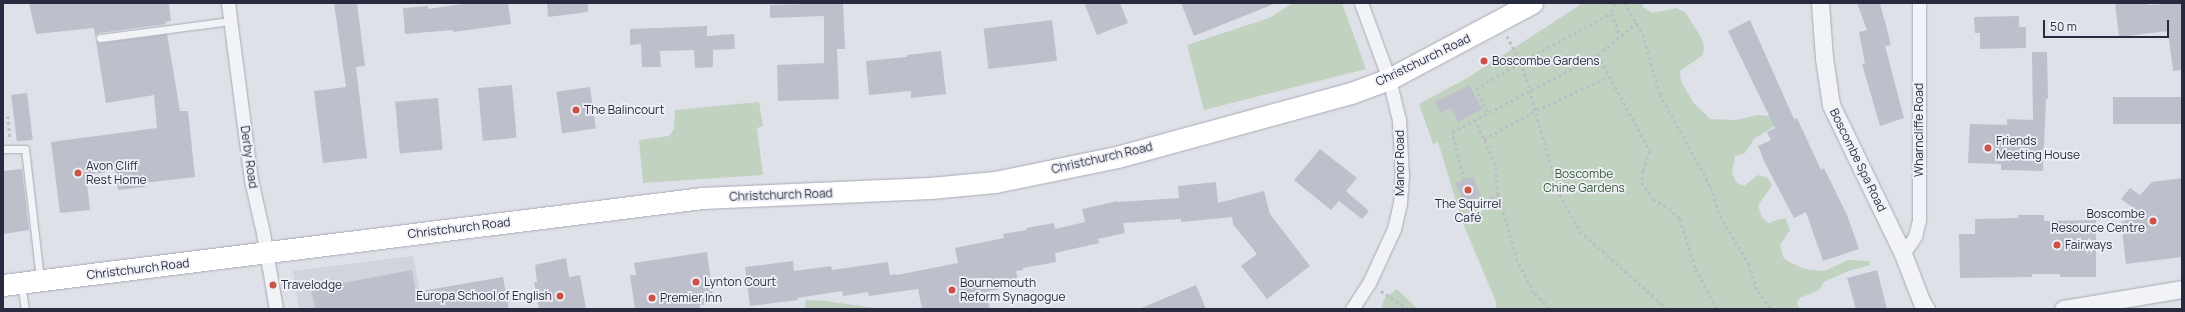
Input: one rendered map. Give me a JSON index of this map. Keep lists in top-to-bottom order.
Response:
{
  "streets": {
    "main road": ["Christchurch Road"],
    "street": [
      "Wharncliffe Road",
      "Derby Road",
      "Boscombe Spa Road",
      "Manor Road"
    ]
  },
  "crossings": [
    ["Christchurch Road", "Derby Road"],
    ["Christchurch Road", "Manor Road"],
    ["Wharncliffe Road", "Boscombe Spa Road"]
  ],
  "parks": ["Boscombe Chine Gardens"],
  "places": [
    "Boscombe Gardens",
    "The Balincourt",
    "Friends Meeting House",
    "Avon Cliff Rest Home",
    "The Squirrel Café",
    "Boscombe Resource Centre",
    "Fairways",
    "Lynton Court",
    "Travelodge",
    "Bournemouth Reform Synagogue",
    "Europa School of English",
    "Premier Inn"
  ],
  "scale_bar": "50 m"
}
